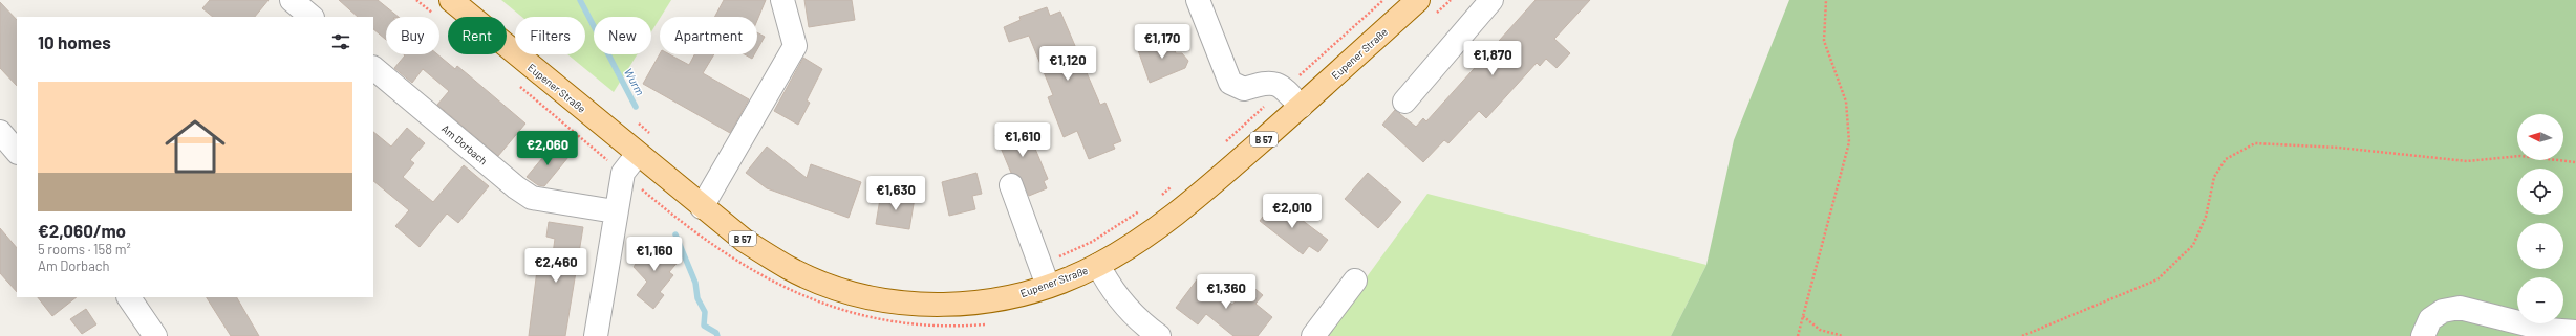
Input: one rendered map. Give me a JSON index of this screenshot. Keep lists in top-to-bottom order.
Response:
{
  "streets": {
    "main road": ["Eupener Straße", "B 57"],
    "street": ["Am Dorbach"]
  },
  "water": ["Wurm"],
  "north": "left",
  "page": {
    "chip": [
      "Buy",
      "Rent",
      "Filters",
      "New",
      "Apartment"
    ],
    "heading": "10 homes",
    "price": [
      "€1,170",
      "€1,870",
      "€1,120",
      "€1,610",
      "€2,060",
      "€1,630",
      "€2,010",
      "€1,160",
      "€2,460",
      "€1,360"
    ],
    "list": [
      {
        "name": "€2,060/mo",
        "note": "5 rooms · 158 m² · Am Dorbach"
      }
    ],
    "map_buttons": ["+", "−"]
  }
}
